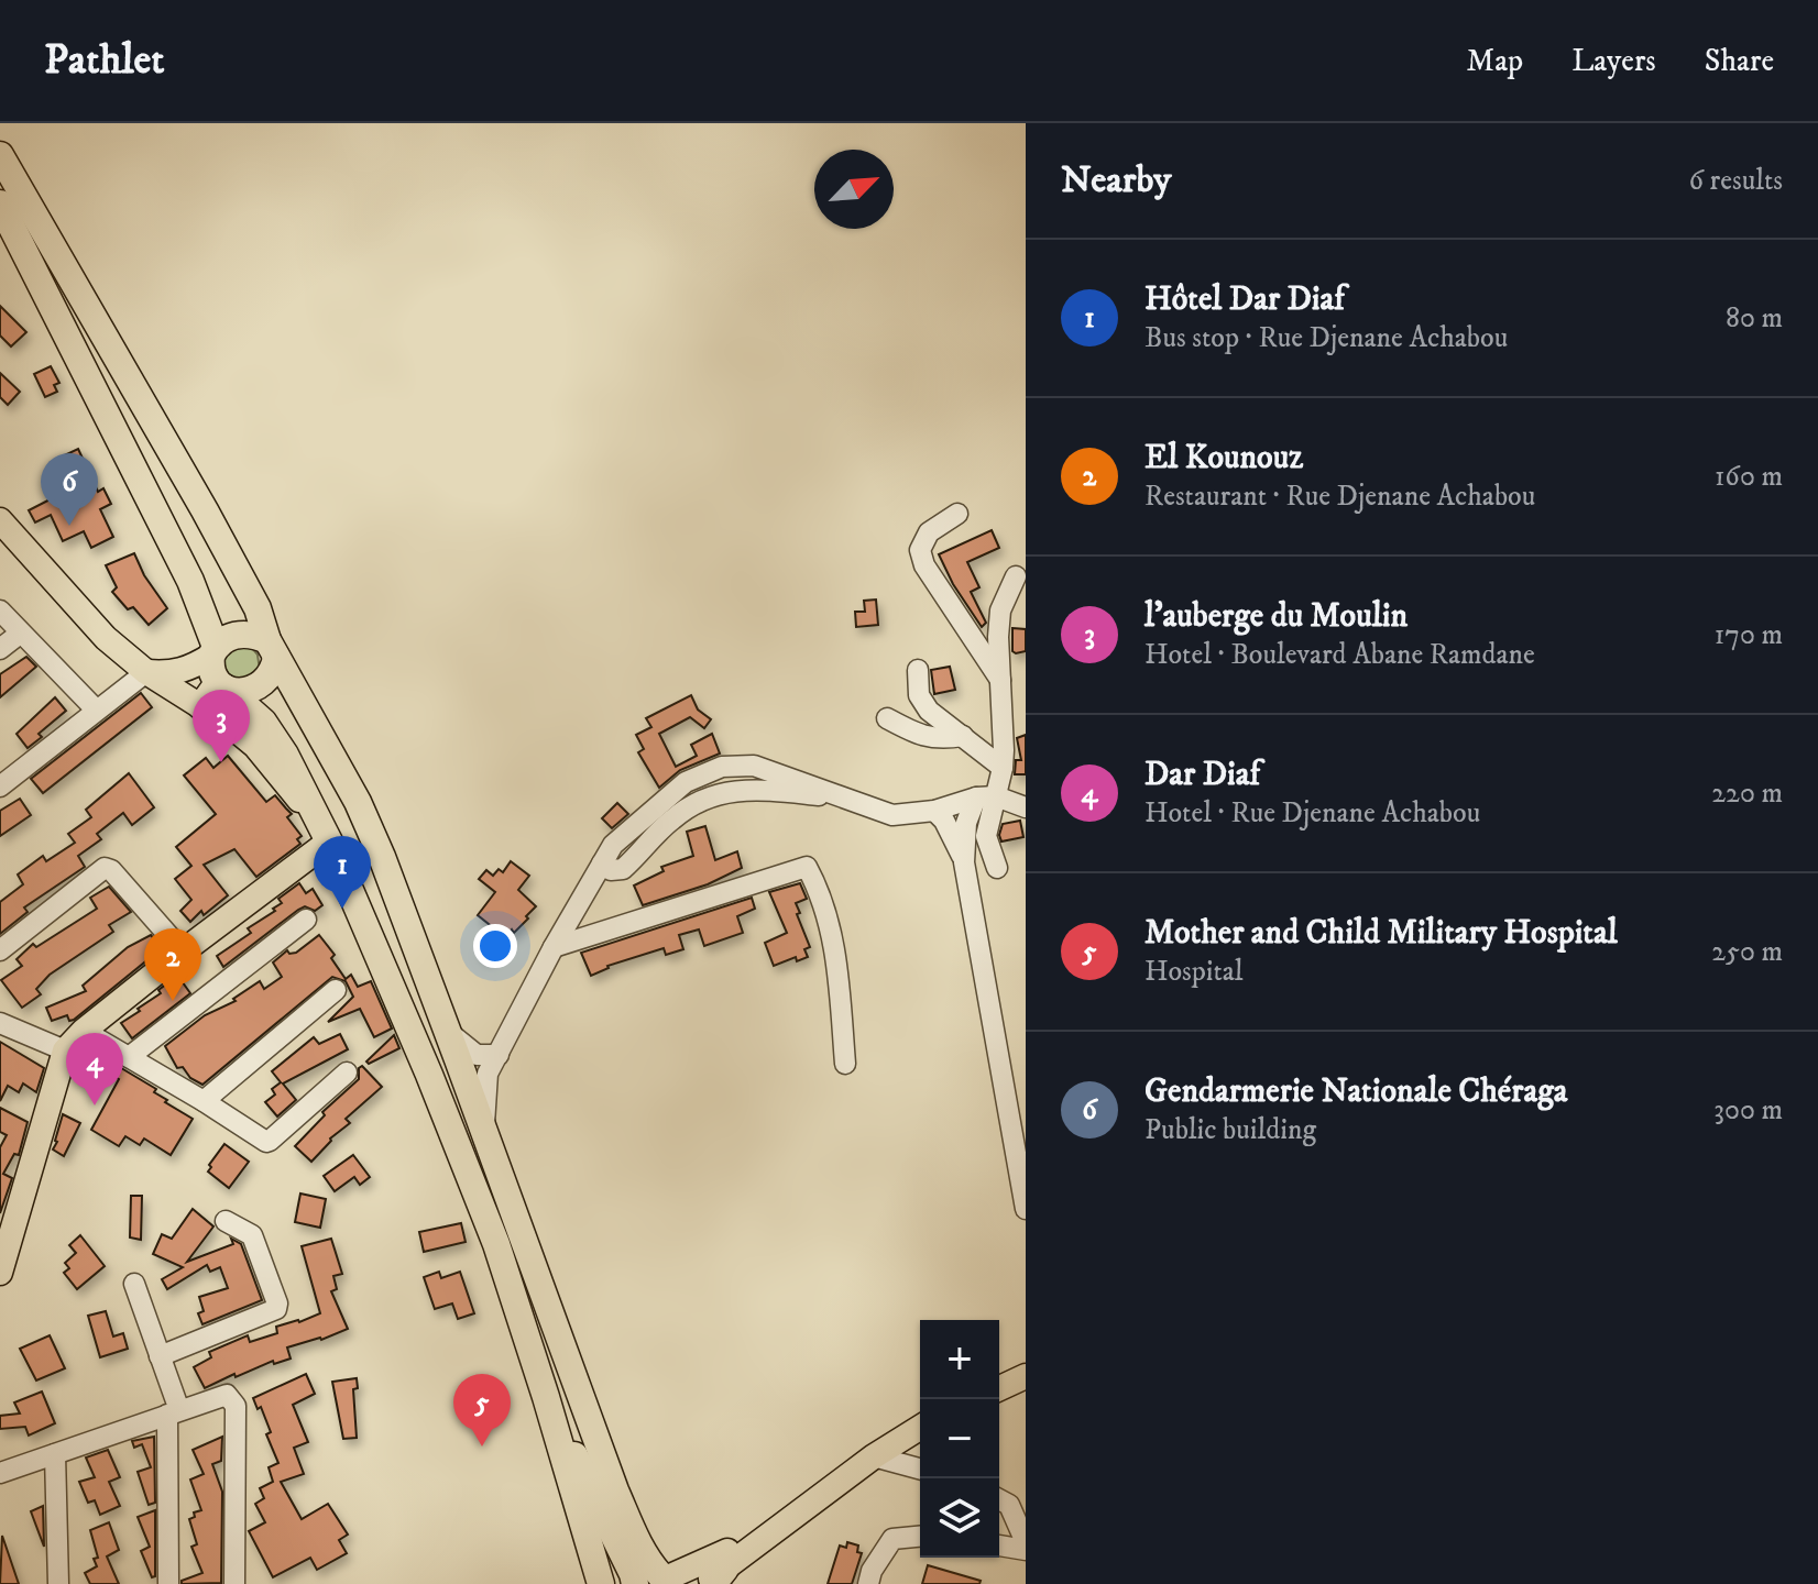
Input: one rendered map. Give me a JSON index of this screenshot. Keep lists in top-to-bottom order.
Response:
{
  "north": "top right",
  "page": {
    "header": "Pathlet",
    "nav": ["Map", "Layers", "Share"],
    "heading": ["Nearby", "6 results"],
    "list": [
      {
        "mark": "1",
        "name": "Hôtel Dar Diaf",
        "note": "Bus stop · Rue Djenane Achabou",
        "value": "80 m"
      },
      {
        "mark": "2",
        "name": "El Kounouz",
        "note": "Restaurant · Rue Djenane Achabou",
        "value": "160 m"
      },
      {
        "mark": "3",
        "name": "l'auberge du Moulin",
        "note": "Hotel · Boulevard Abane Ramdane",
        "value": "170 m"
      },
      {
        "mark": "4",
        "name": "Dar Diaf",
        "note": "Hotel · Rue Djenane Achabou",
        "value": "220 m"
      },
      {
        "mark": "5",
        "name": "Mother and Child Military Hospital",
        "note": "Hospital",
        "value": "250 m"
      },
      {
        "mark": "6",
        "name": "Gendarmerie Nationale Chéraga",
        "note": "Public building",
        "value": "300 m"
      }
    ],
    "pins": [
      "6",
      "3",
      "1",
      "2",
      "4",
      "5"
    ],
    "map_buttons": ["+", "−"]
  }
}
